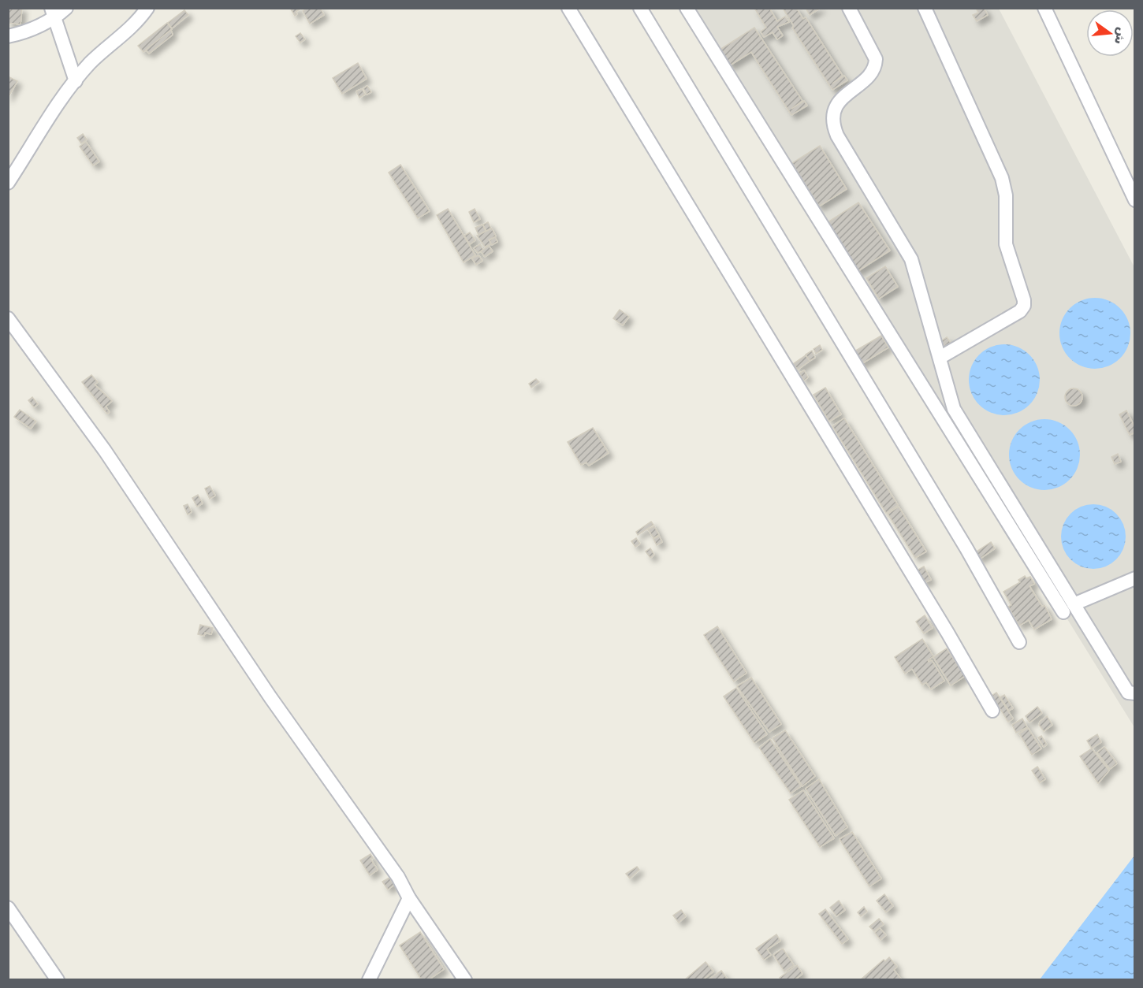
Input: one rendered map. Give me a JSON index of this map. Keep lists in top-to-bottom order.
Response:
{
  "north": "right"
}
